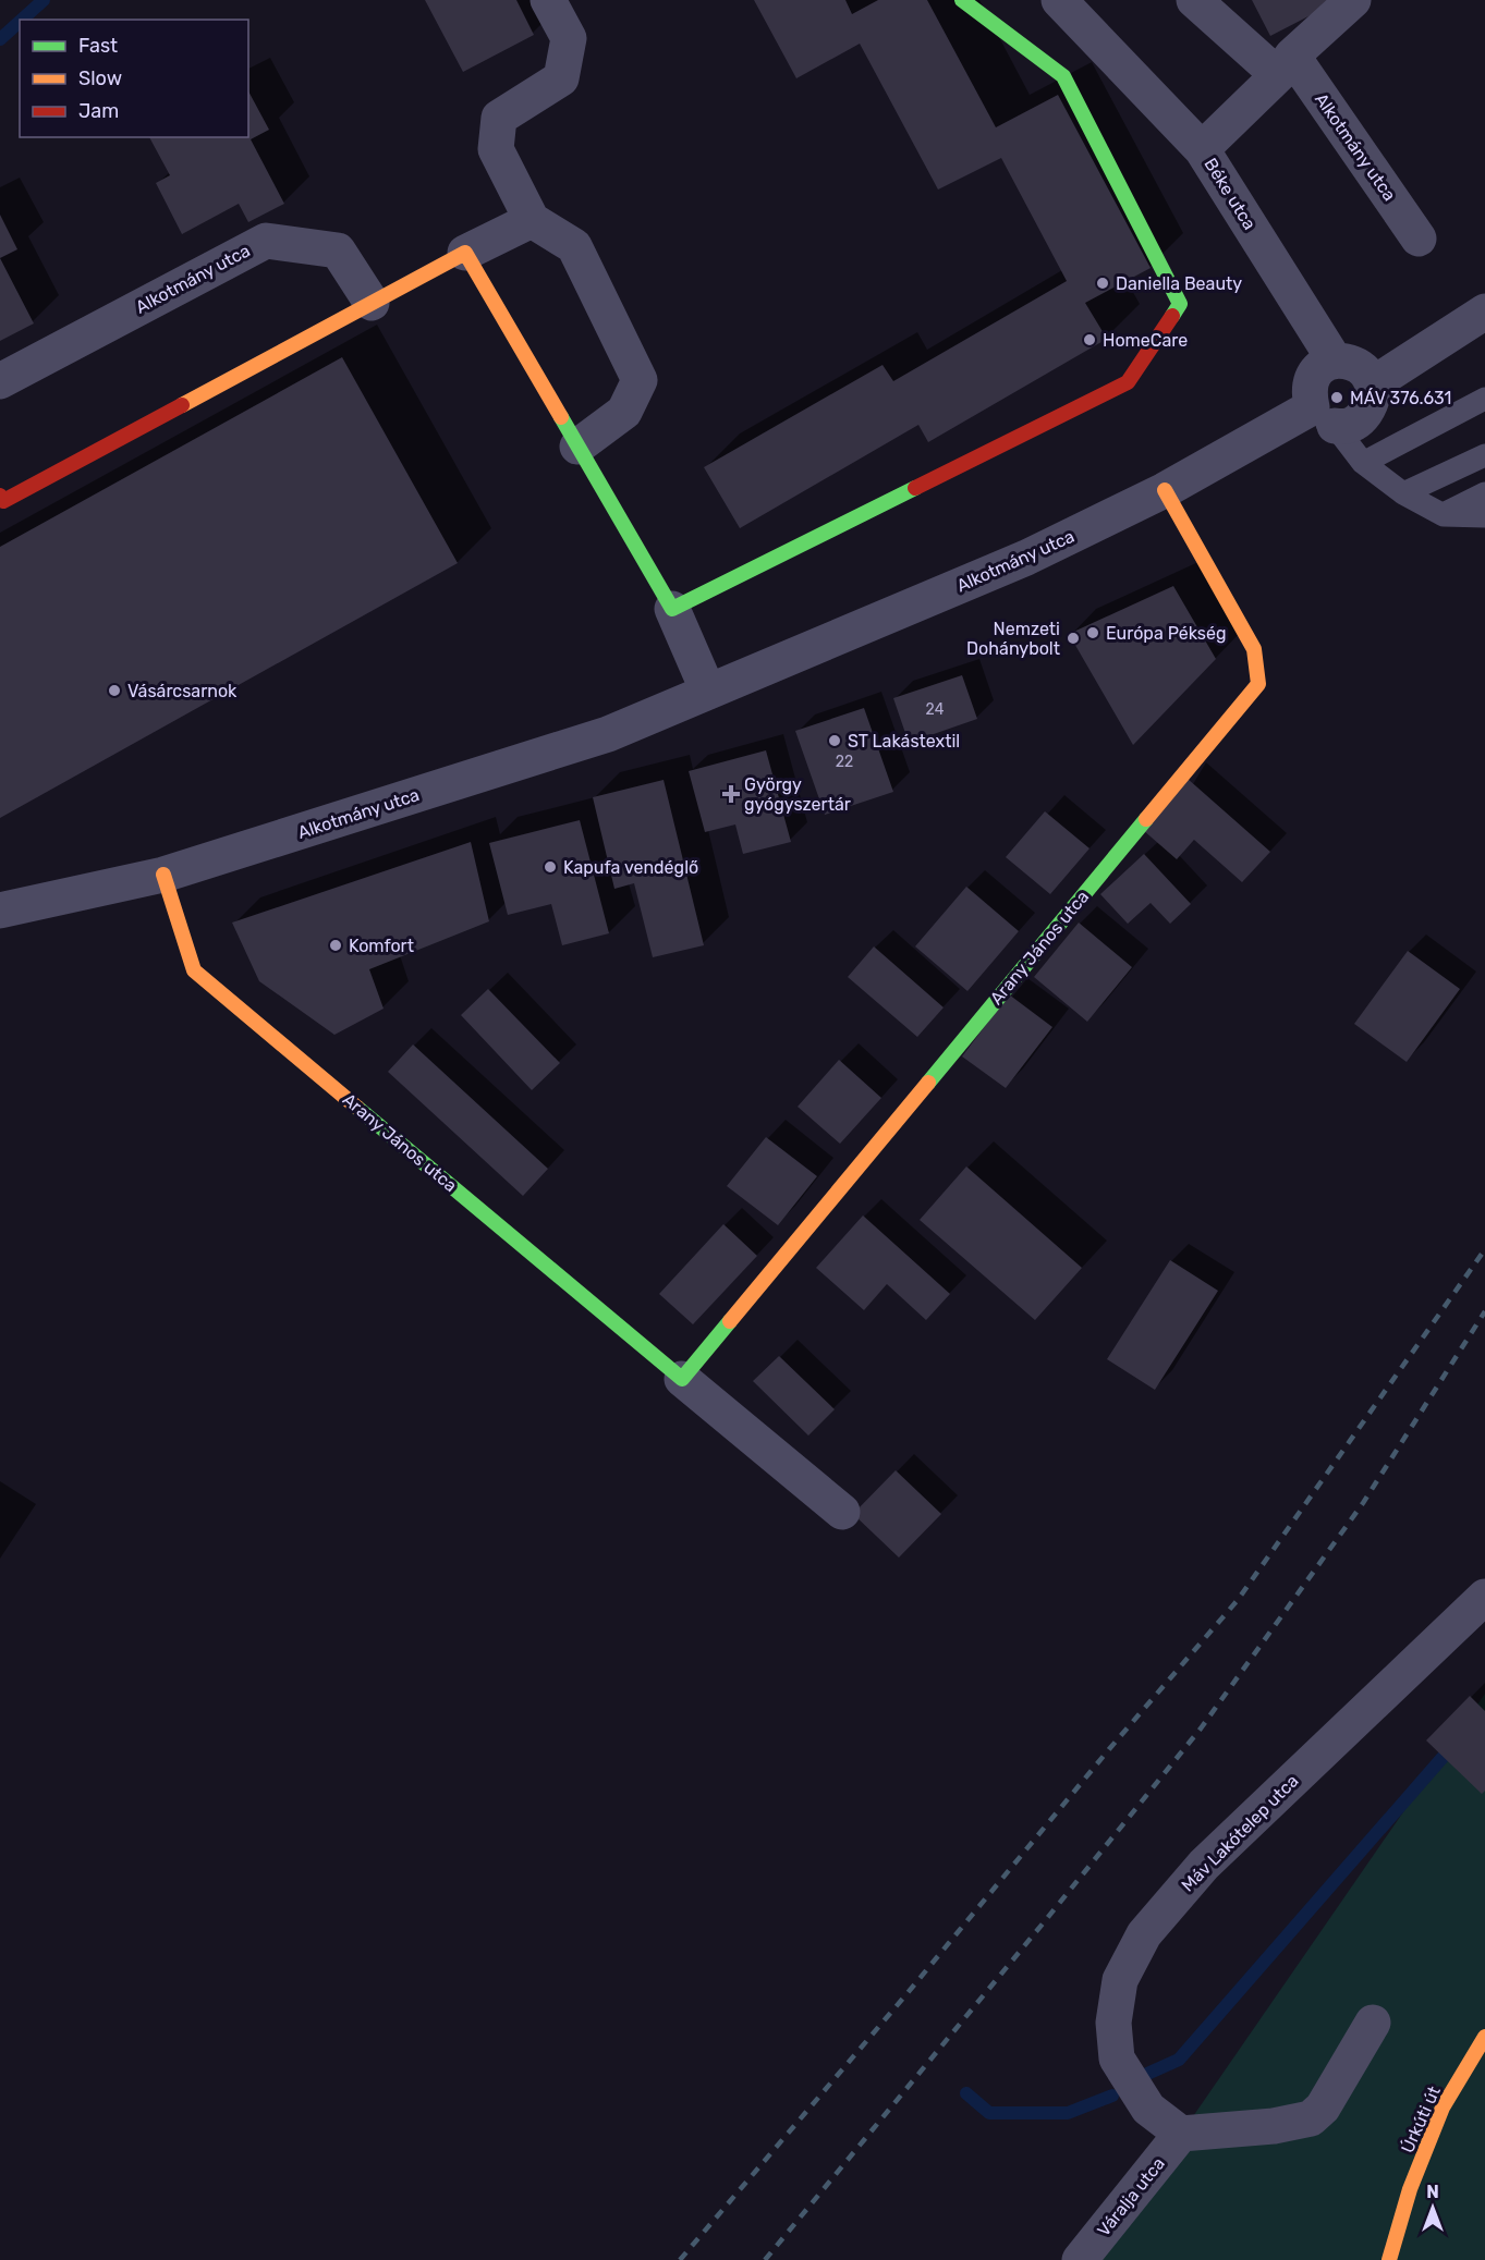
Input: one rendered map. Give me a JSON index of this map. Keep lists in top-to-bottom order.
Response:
{
  "streets": {
    "street": [
      "Alkotmány utca",
      "Béke utca",
      "Arany János utca",
      "Máv Lakótelep utca",
      "Úrkúti út",
      "Váralja utca"
    ]
  },
  "crossings": [
    ["Alkotmány utca", "Béke utca"],
    ["Alkotmány utca", "Arany János utca"],
    ["Máv Lakótelep utca", "Váralja utca"]
  ],
  "places": {
    "other": [
      "Daniella Beauty",
      "HomeCare",
      "MÁV 376.631",
      "Európa Pékség",
      "Nemzeti Dohánybolt",
      "Vásárcsarnok",
      "ST Lakástextil",
      "Kapufa vendéglő",
      "Komfort"
    ],
    "health": ["György gyógyszertár"]
  },
  "house_numbers": ["24", "22"],
  "legend": ["Fast", "Slow", "Jam"],
  "north": "top"
}
